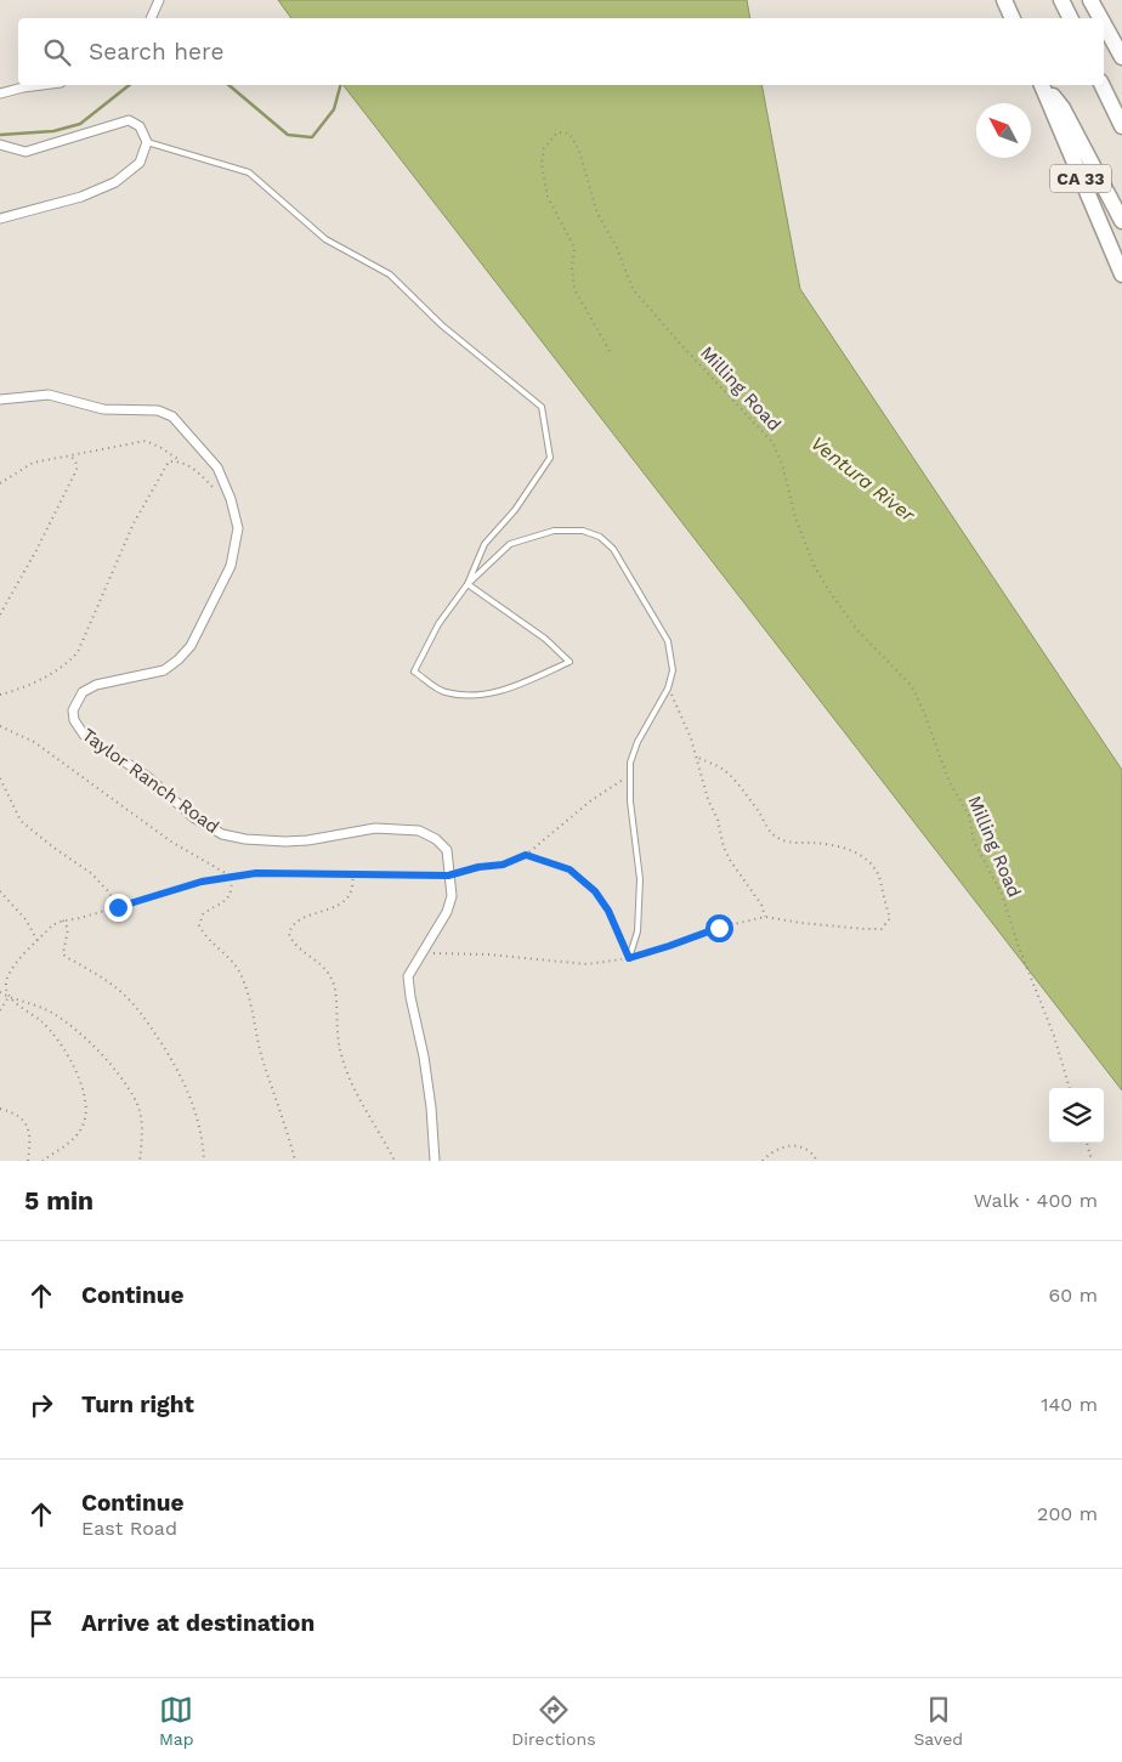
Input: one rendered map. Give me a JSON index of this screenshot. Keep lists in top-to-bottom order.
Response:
{
  "streets": {
    "highway": ["CA 33"],
    "street": ["Taylor Ranch Road"],
    "path": ["Milling Road"]
  },
  "water": ["Ventura River"],
  "north": "top left",
  "page": {
    "search": "Search here",
    "heading": ["5 min", "Walk · 400 m"],
    "list": [
      ["Continue", "60 m"],
      ["Turn right", "140 m"],
      ["Continue", "East Road", "200 m"],
      "Arrive at destination"
    ],
    "nav": ["Map", "Directions", "Saved"]
  }
}
